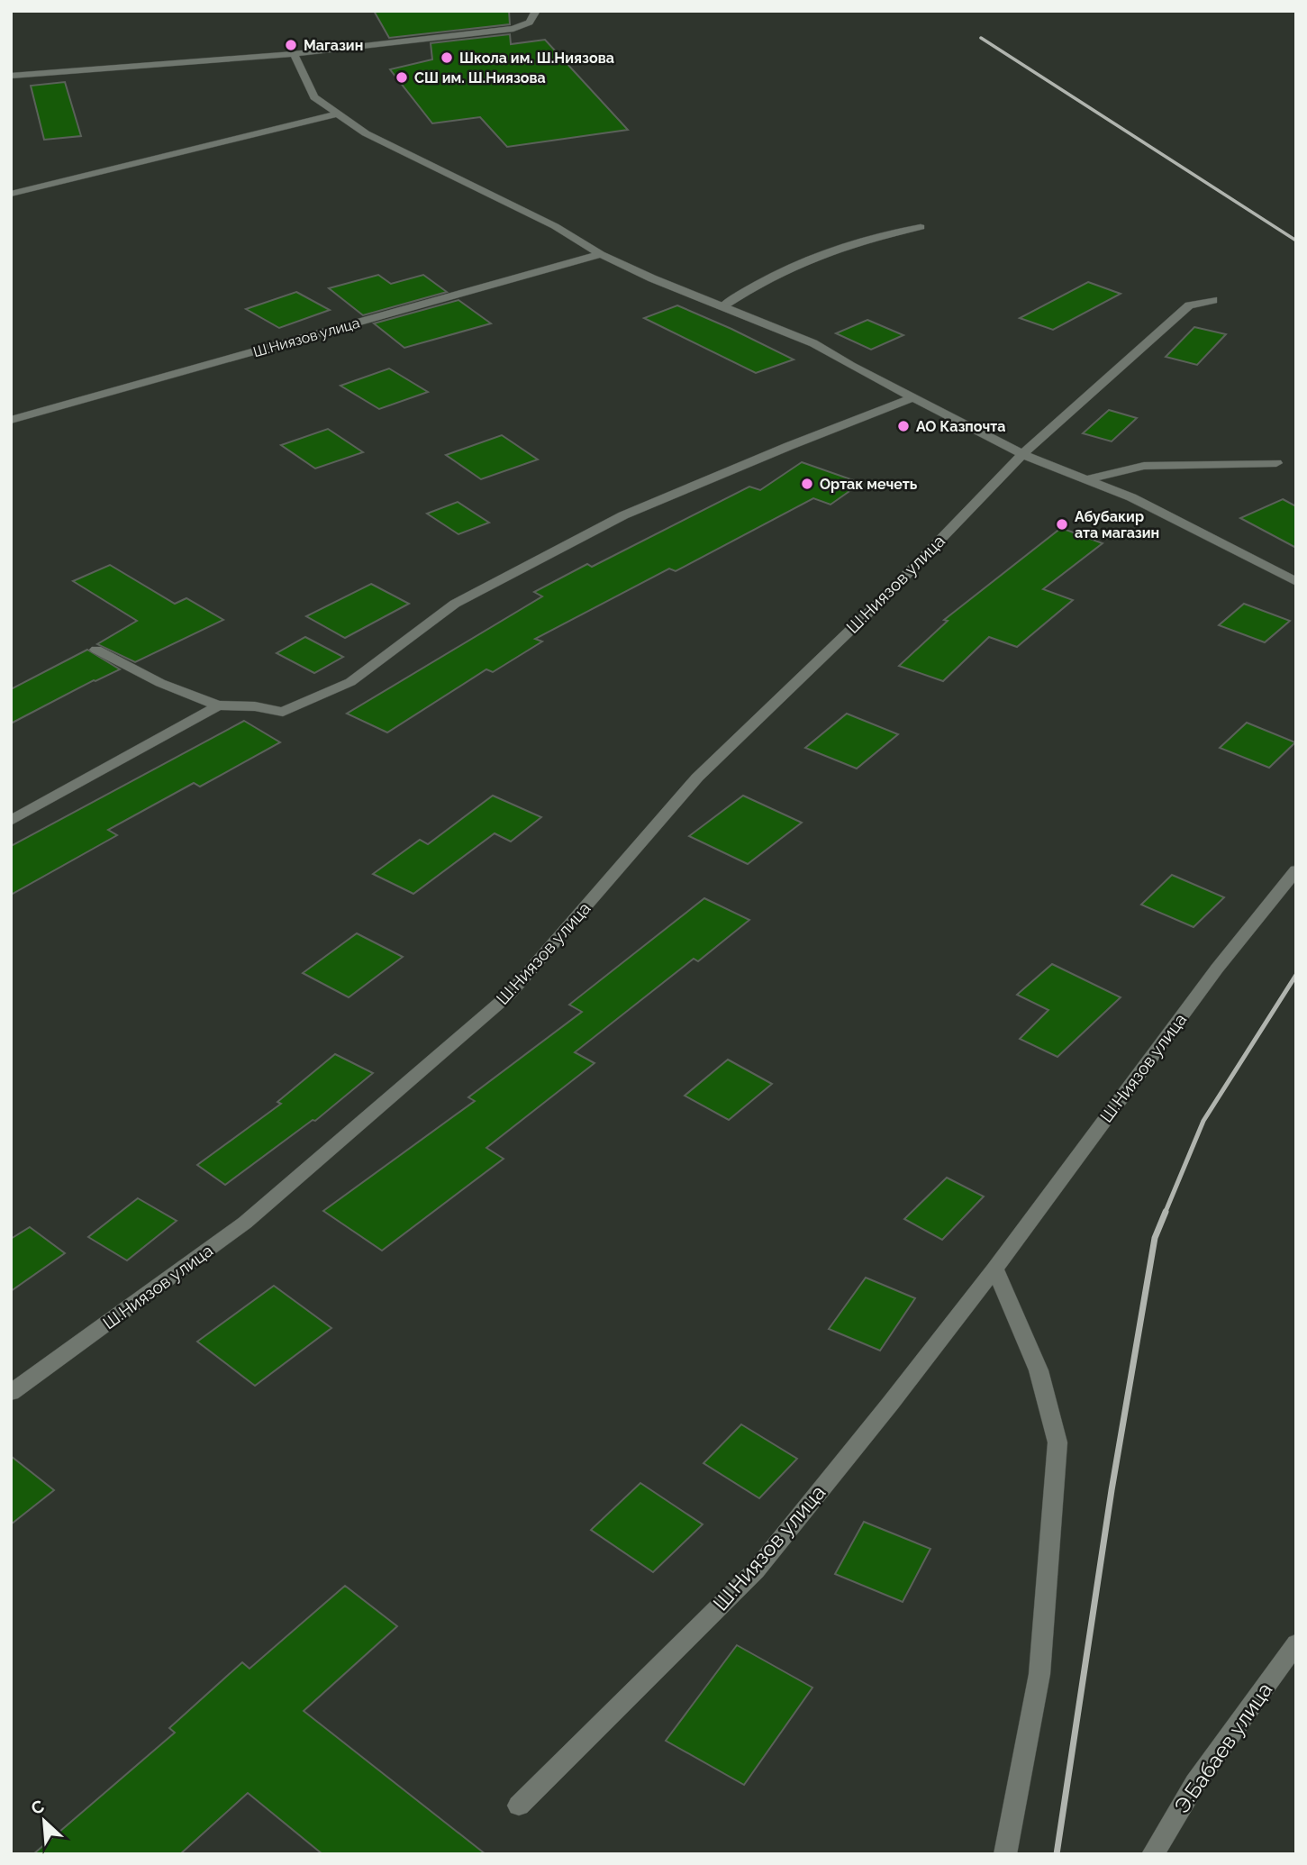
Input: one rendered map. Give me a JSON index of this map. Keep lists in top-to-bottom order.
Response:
{
  "streets": {
    "street": ["Ш.Ниязов улица", "Э.Бабаев улица"]
  },
  "places": [
    "Магазин",
    "Школа им. Ш.Ниязова",
    "СШ им. Ш.Ниязова",
    "АО Казпочта",
    "Ортак мечеть",
    "Абубакир ата магазин"
  ],
  "north": "top left"
}
